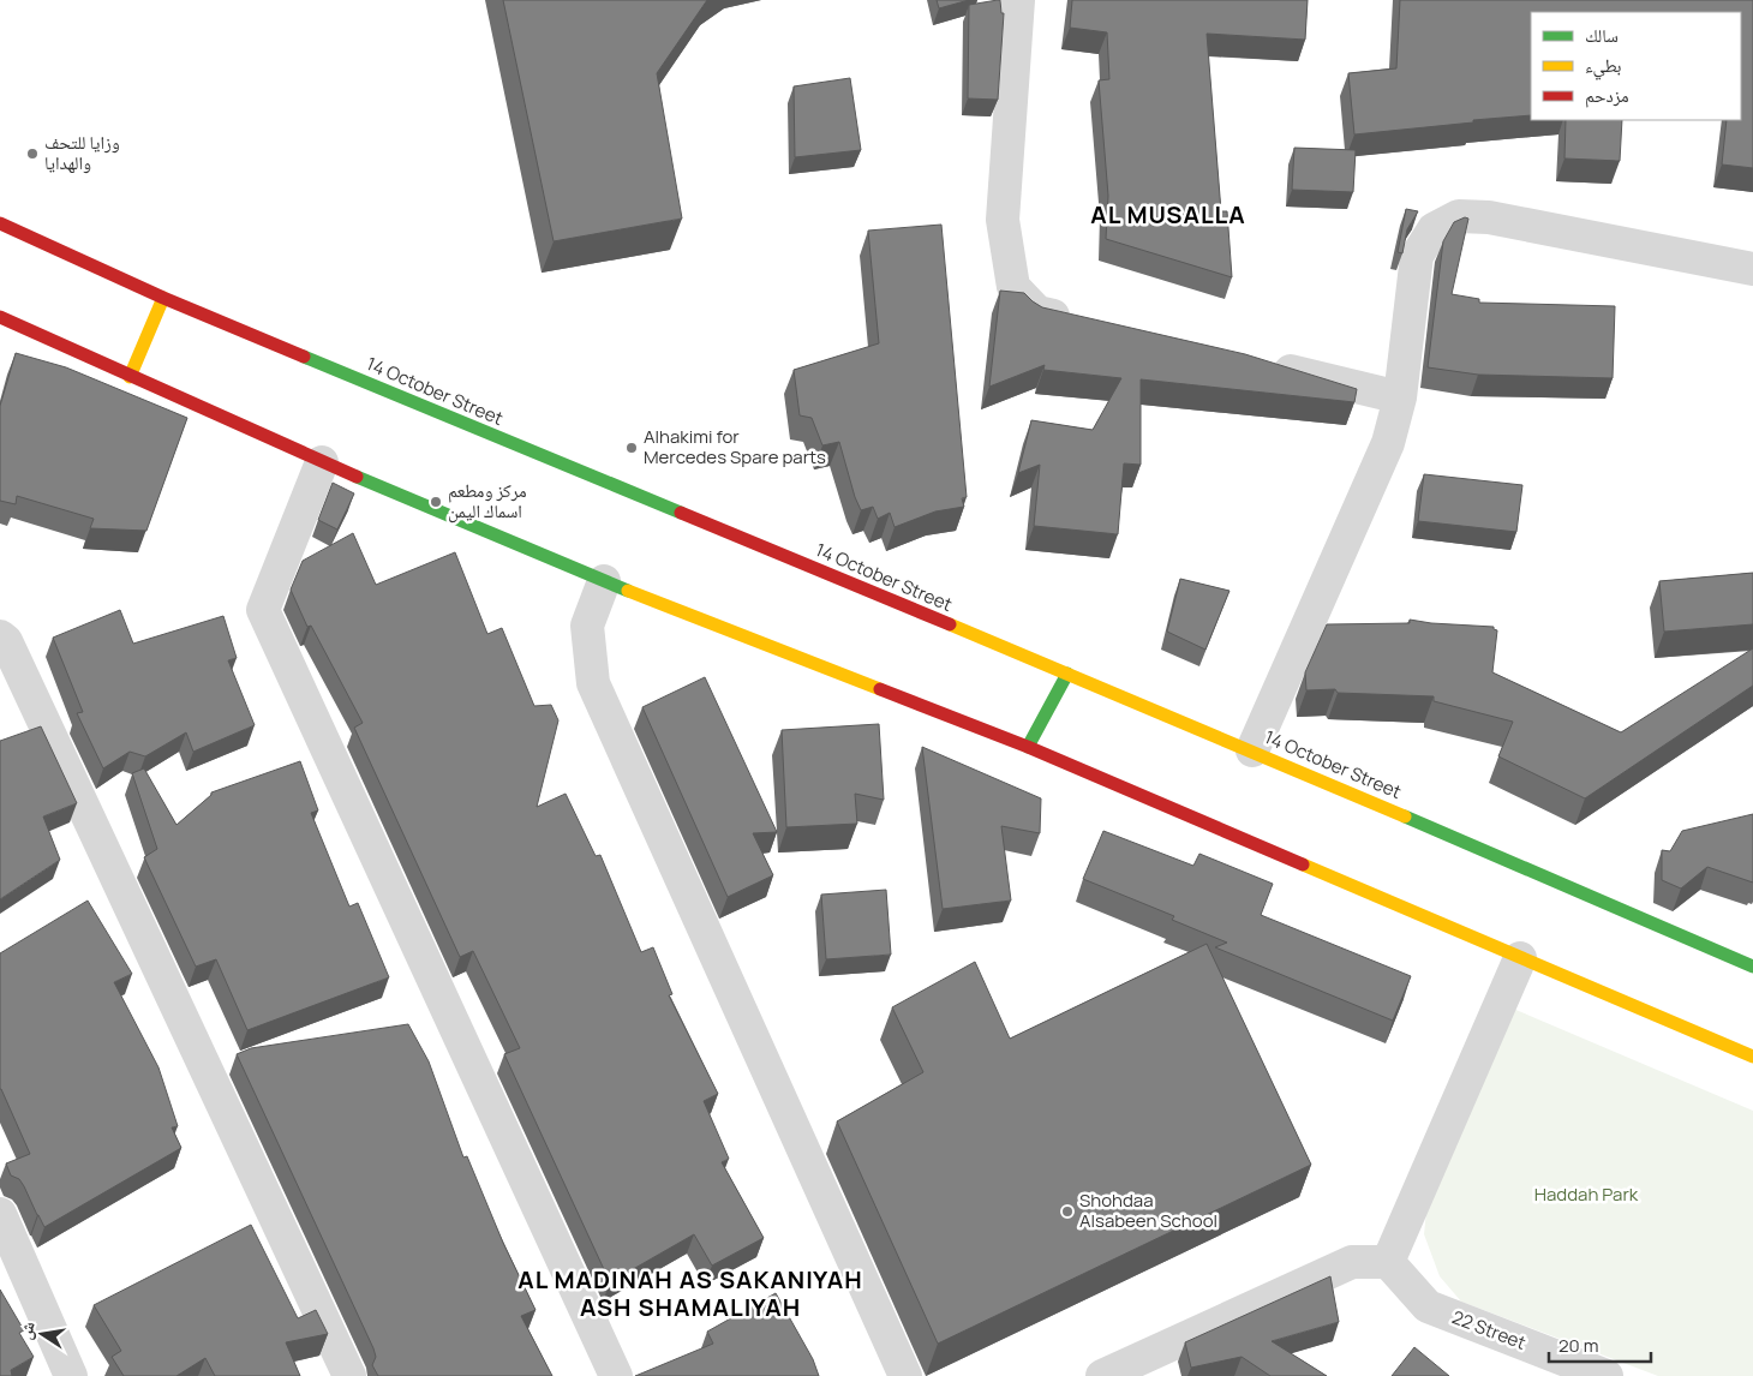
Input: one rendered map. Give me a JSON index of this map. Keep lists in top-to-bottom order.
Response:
{
  "streets": {
    "main road": ["14 October Street"],
    "street": ["22 Street"]
  },
  "districts": ["AL MUSALLA", "AL MADINAH AS SAKANIYAH ASH SHAMALIYAH"],
  "parks": ["Haddah Park"],
  "places": [
    "وزايا للتحف والهدايا",
    "Alhakimi for Mercedes Spare parts",
    "مركز ومطعم اسماك اليمن",
    "Shohdaa Alsabeen School"
  ],
  "legend": ["سالك", "بطيء", "مزدحم"],
  "scale_bar": "20 m",
  "north": "left"
}
